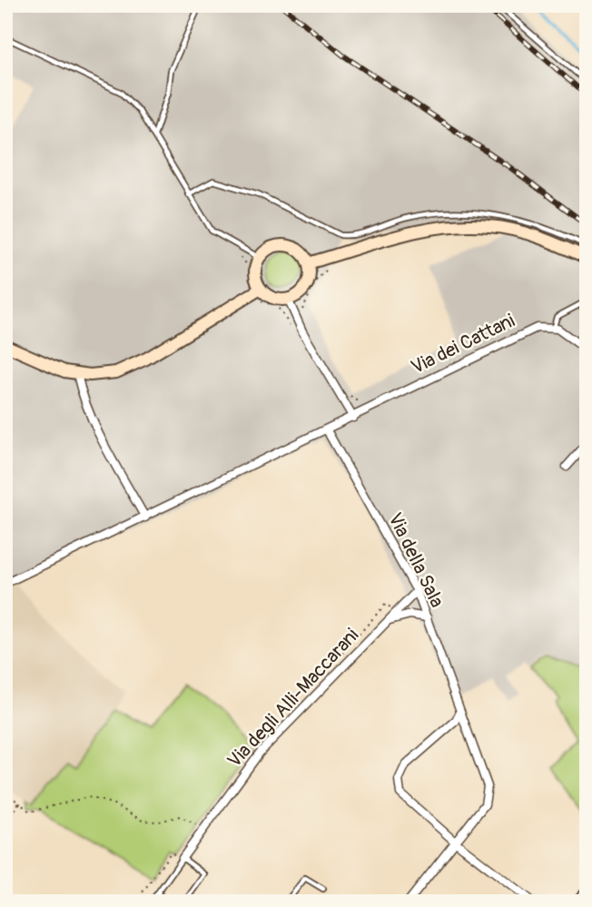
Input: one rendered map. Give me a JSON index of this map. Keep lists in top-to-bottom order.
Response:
{
  "streets": {
    "street": ["Via dei Cattani", "Via della Sala", "Via degli Alli-Maccarani"]
  },
  "crossings": [
    ["Via dei Cattani", "Via della Sala"],
    ["Via della Sala", "Via degli Alli-Maccarani"]
  ]
}
